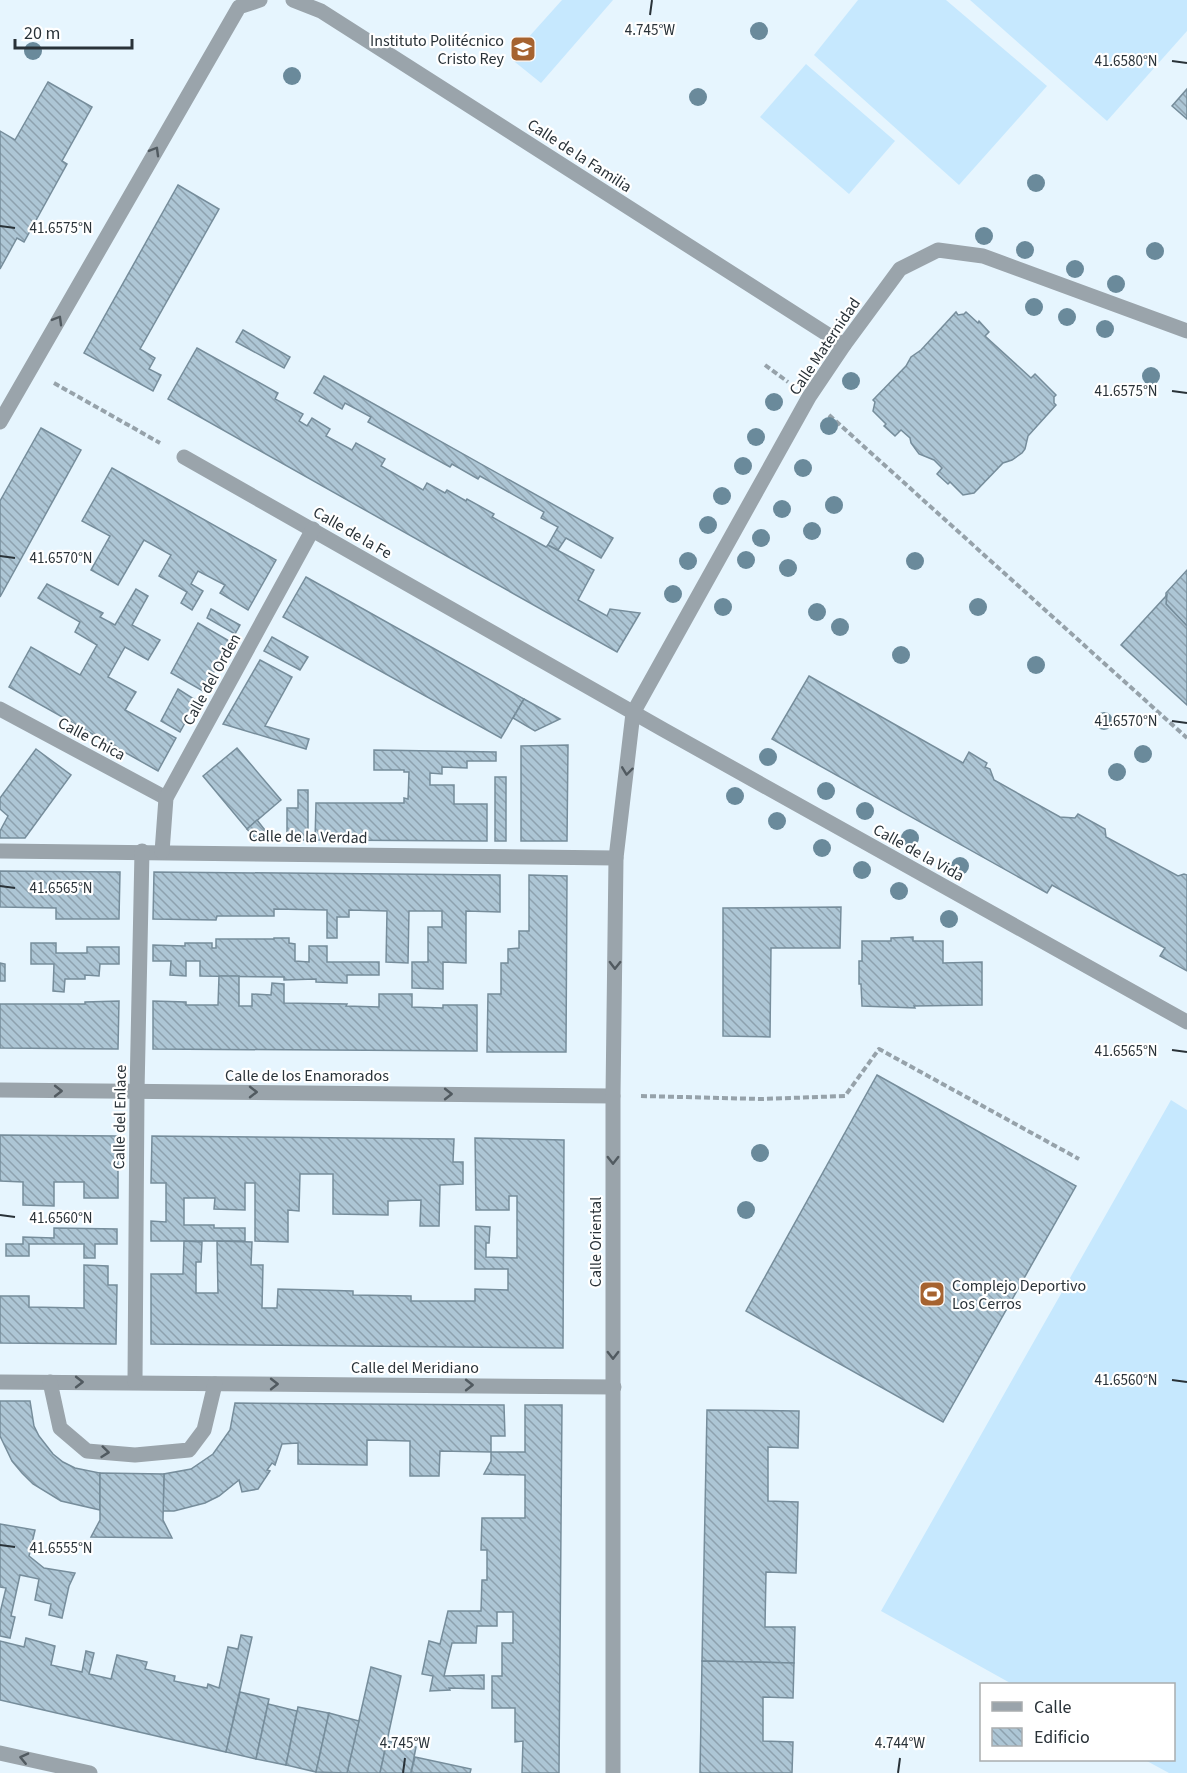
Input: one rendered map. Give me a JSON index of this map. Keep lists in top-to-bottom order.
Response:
{
  "streets": {
    "street": [
      "Calle de la Familia",
      "Calle Maternidad",
      "Calle de la Fe",
      "Calle del Orden",
      "Calle Chica",
      "Calle de la Verdad",
      "Calle de la Vida",
      "Calle de los Enamorados",
      "Calle del Enlace",
      "Calle Oriental",
      "Calle del Meridiano"
    ]
  },
  "crossings": [
    ["Calle de la Familia", "Calle Maternidad"],
    ["Calle Maternidad", "Calle de la Fe"],
    ["Calle Maternidad", "Calle de la Vida"],
    ["Calle Maternidad", "Calle Oriental"],
    ["Calle de la Fe", "Calle del Orden"],
    ["Calle de la Fe", "Calle de la Vida"],
    ["Calle de la Fe", "Calle Oriental"],
    ["Calle del Orden", "Calle Chica"],
    ["Calle del Orden", "Calle de la Verdad"],
    ["Calle de la Verdad", "Calle del Enlace"],
    ["Calle de la Verdad", "Calle Oriental"],
    ["Calle de la Vida", "Calle Oriental"],
    ["Calle de los Enamorados", "Calle del Enlace"],
    ["Calle de los Enamorados", "Calle Oriental"],
    ["Calle del Enlace", "Calle del Meridiano"],
    ["Calle Oriental", "Calle del Meridiano"]
  ],
  "one_way": ["Calle de los Enamorados", "Calle Oriental", "Calle del Meridiano"],
  "places": {
    "school or university": ["Instituto Politécnico Cristo Rey"],
    "sports": ["Complejo Deportivo Los Cerros"]
  },
  "legend": ["Calle", "Edificio"],
  "scale_bar": "20 m",
  "coordinates": [
    "4.745°W",
    "41.6580°N",
    "41.6575°N",
    "41.6570°N",
    "41.6565°N",
    "41.6560°N",
    "41.6555°N",
    "4.744°W"
  ]
}
